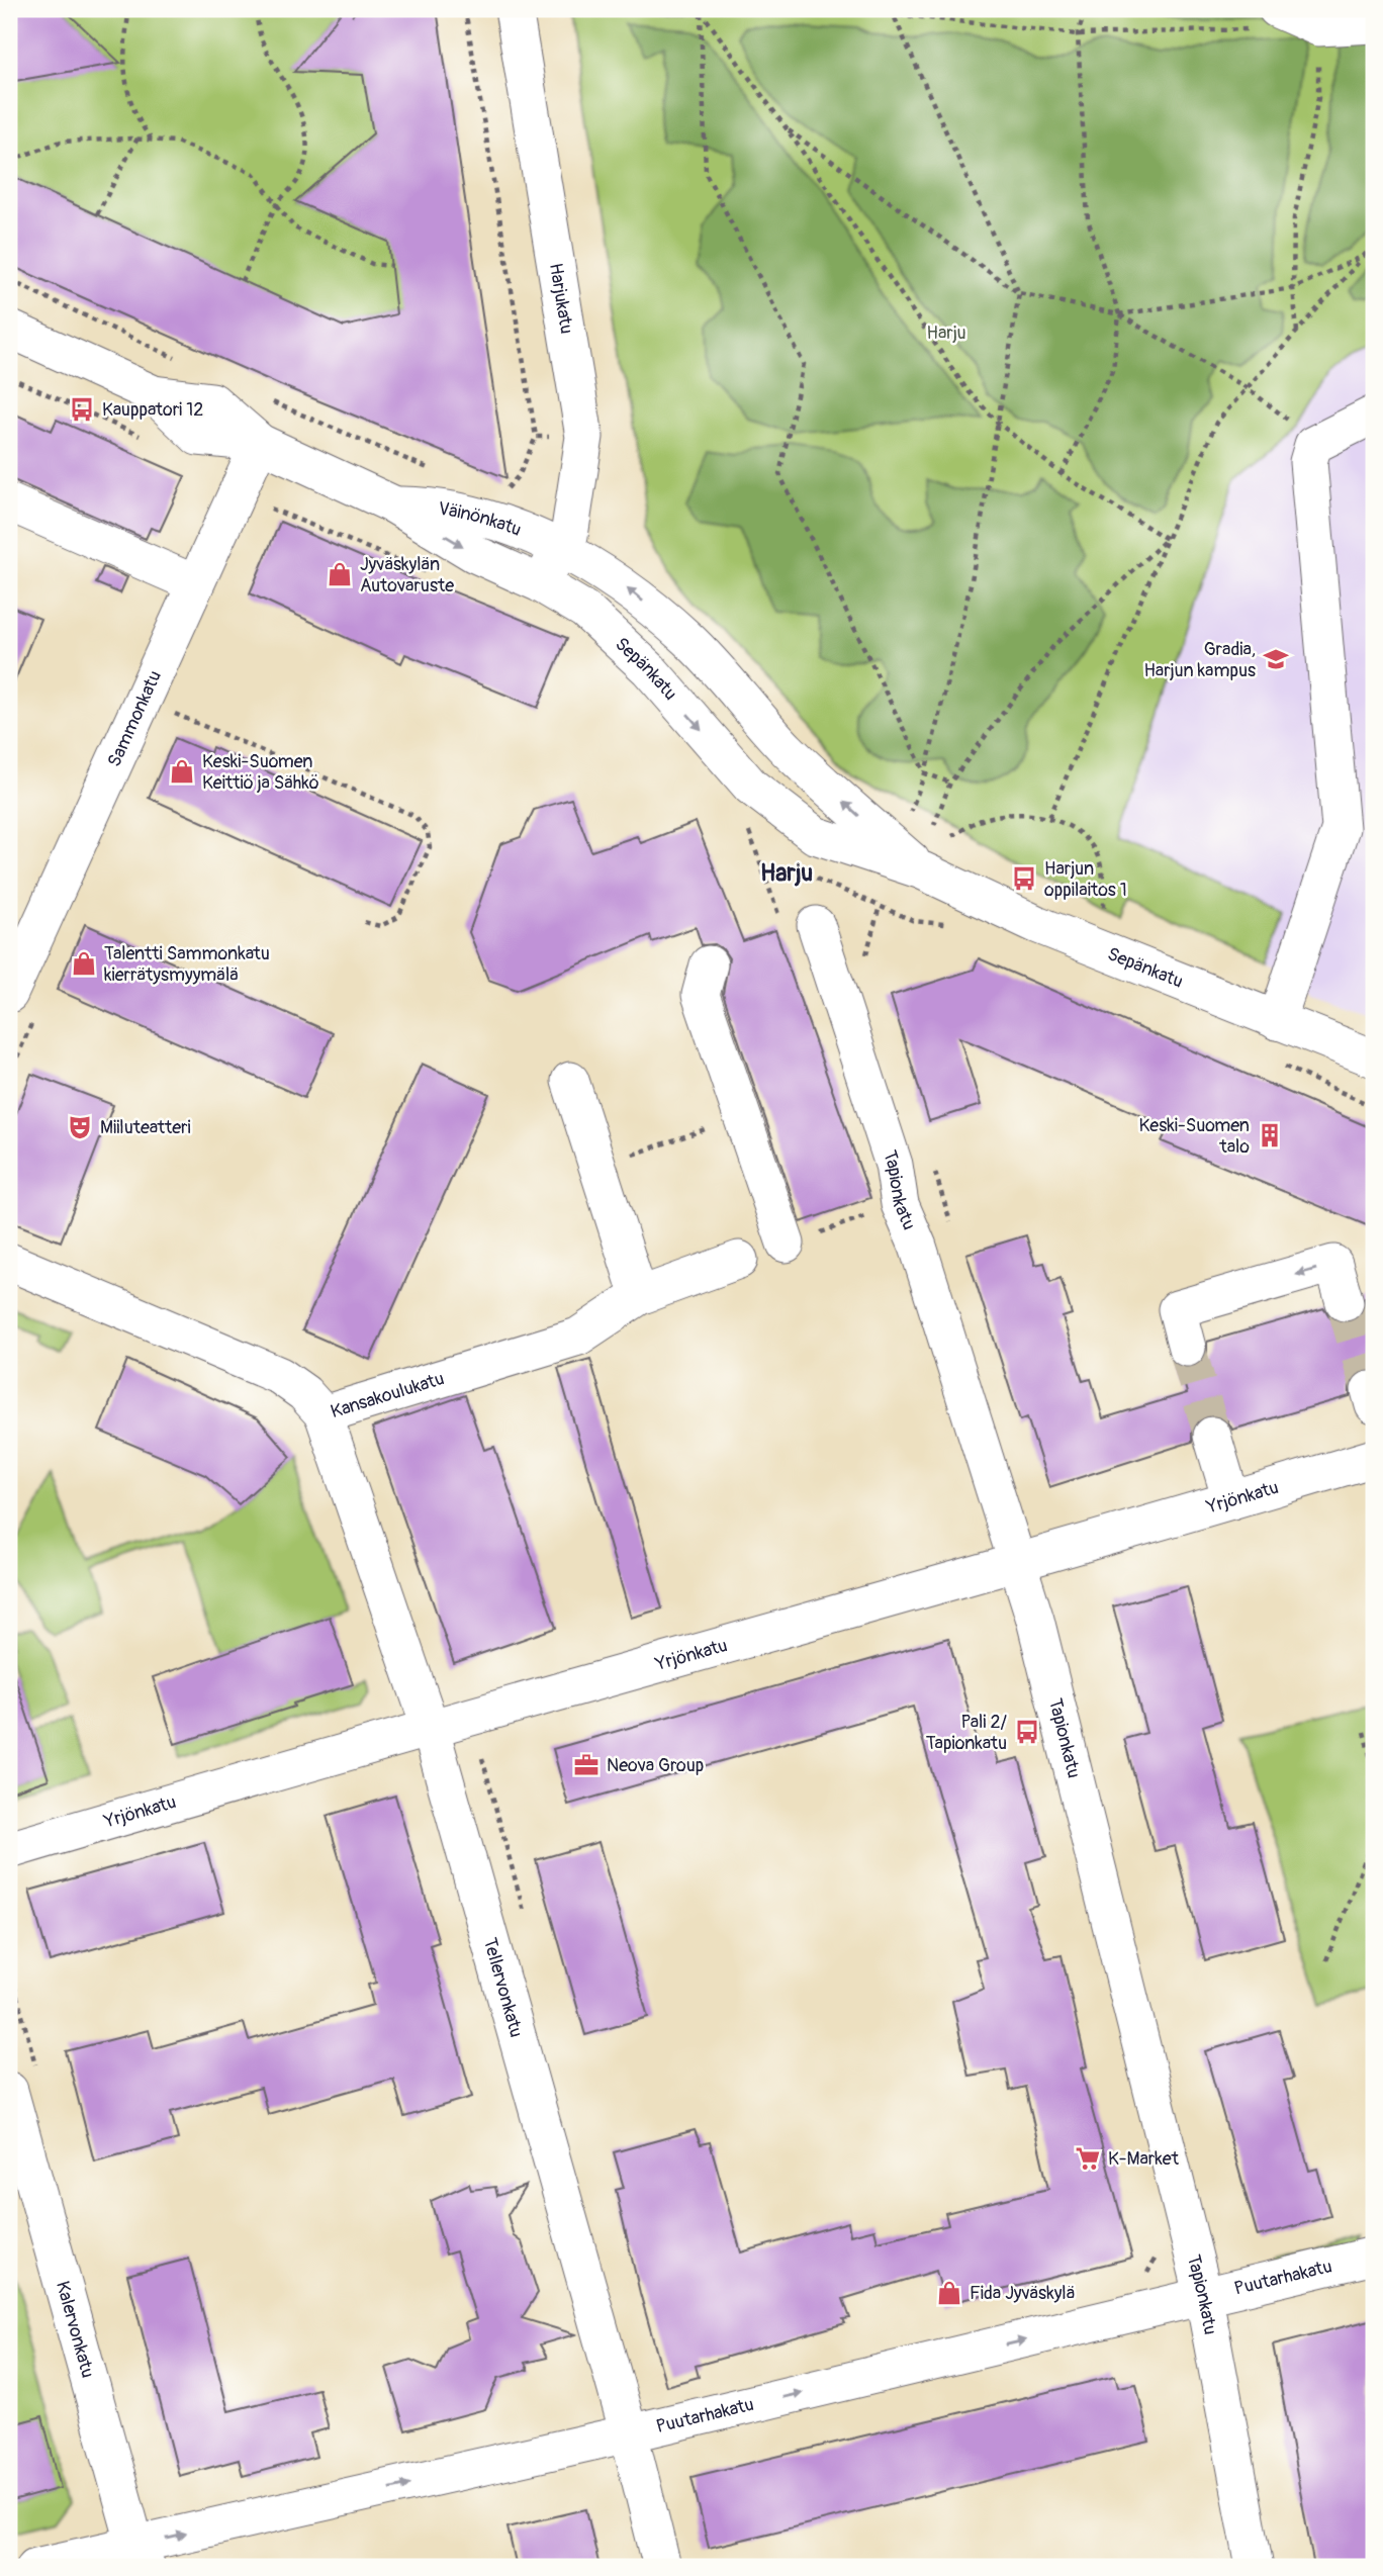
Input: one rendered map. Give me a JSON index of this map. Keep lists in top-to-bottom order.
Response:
{
  "streets": {
    "street": [
      "Harjukatu",
      "Väinönkatu",
      "Sepänkatu",
      "Sammonkatu",
      "Tapionkatu",
      "Kansakoulukatu",
      "Yrjönkatu",
      "Tellervonkatu",
      "Puutarhakatu",
      "Kalervonkatu"
    ]
  },
  "crossings": [
    ["Harjukatu", "Väinönkatu"],
    ["Harjukatu", "Sepänkatu"],
    ["Väinönkatu", "Sepänkatu"],
    ["Väinönkatu", "Sammonkatu"],
    ["Tapionkatu", "Yrjönkatu"],
    ["Tapionkatu", "Puutarhakatu"],
    ["Kansakoulukatu", "Tellervonkatu"],
    ["Yrjönkatu", "Tellervonkatu"],
    ["Tellervonkatu", "Puutarhakatu"],
    ["Puutarhakatu", "Kalervonkatu"]
  ],
  "one_way": ["Puutarhakatu"],
  "districts": ["Harju"],
  "parks": ["Harju"],
  "places": {
    "bus stop": ["Kauppatori 12", "Harjun oppilaitos 1", "Pali 2/ Tapionkatu"],
    "shop": [
      "Jyväskylän Autovaruste",
      "Keski-Suomen Keittiö ja Sähkö",
      "Talentti Sammonkatu kierrätysmyymälä",
      "Fida Jyväskylä"
    ],
    "school or university": ["Gradia, Harjun kampus"],
    "theatre": ["Miiluteatteri"],
    "building": ["Keski-Suomen talo"],
    "office": ["Neova Group"],
    "supermarket": ["K-Market"]
  }
}
